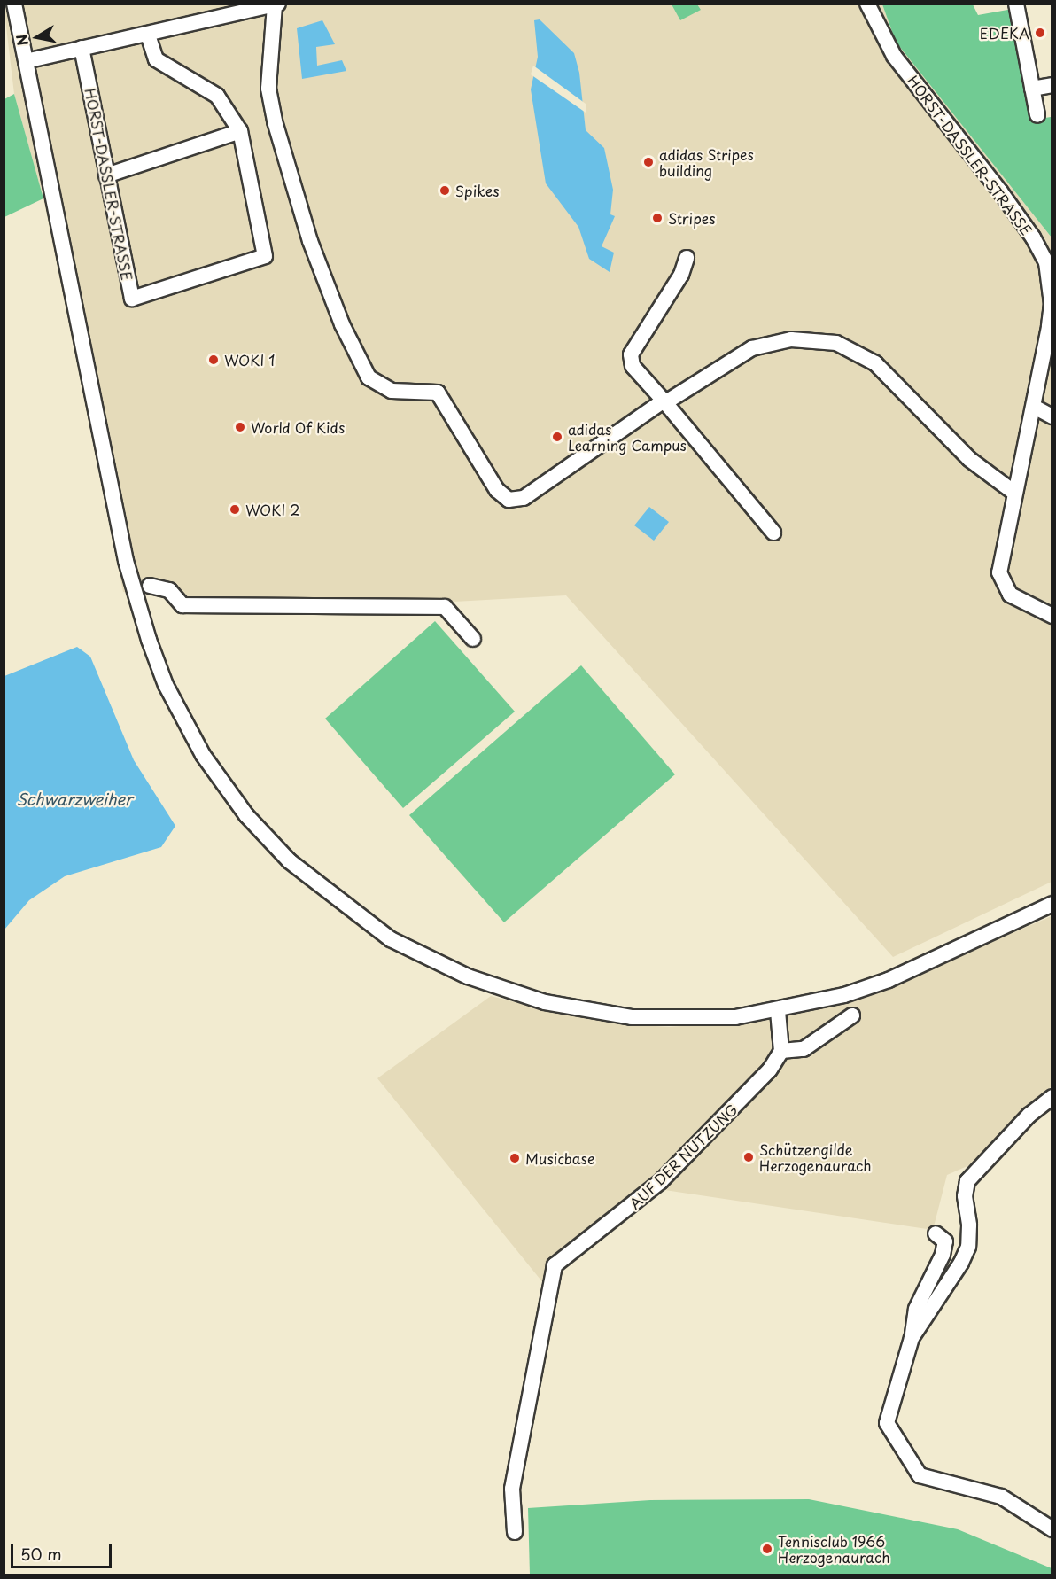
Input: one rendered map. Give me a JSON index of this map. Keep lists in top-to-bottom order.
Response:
{
  "streets": {
    "street": ["HORST-DASSLER-STRASSE", "AUF DER NUTZUNG"]
  },
  "water": ["Schwarzweiher"],
  "places": [
    "EDEKA",
    "adidas Stripes building",
    "Spikes",
    "Stripes",
    "WOKI 1",
    "World Of Kids",
    "adidas Learning Campus",
    "WOKI 2",
    "Schützengilde Herzogenaurach",
    "Musicbase",
    "Tennisclub 1966 Herzogenaurach"
  ],
  "scale_bar": "50 m",
  "north": "left"
}
